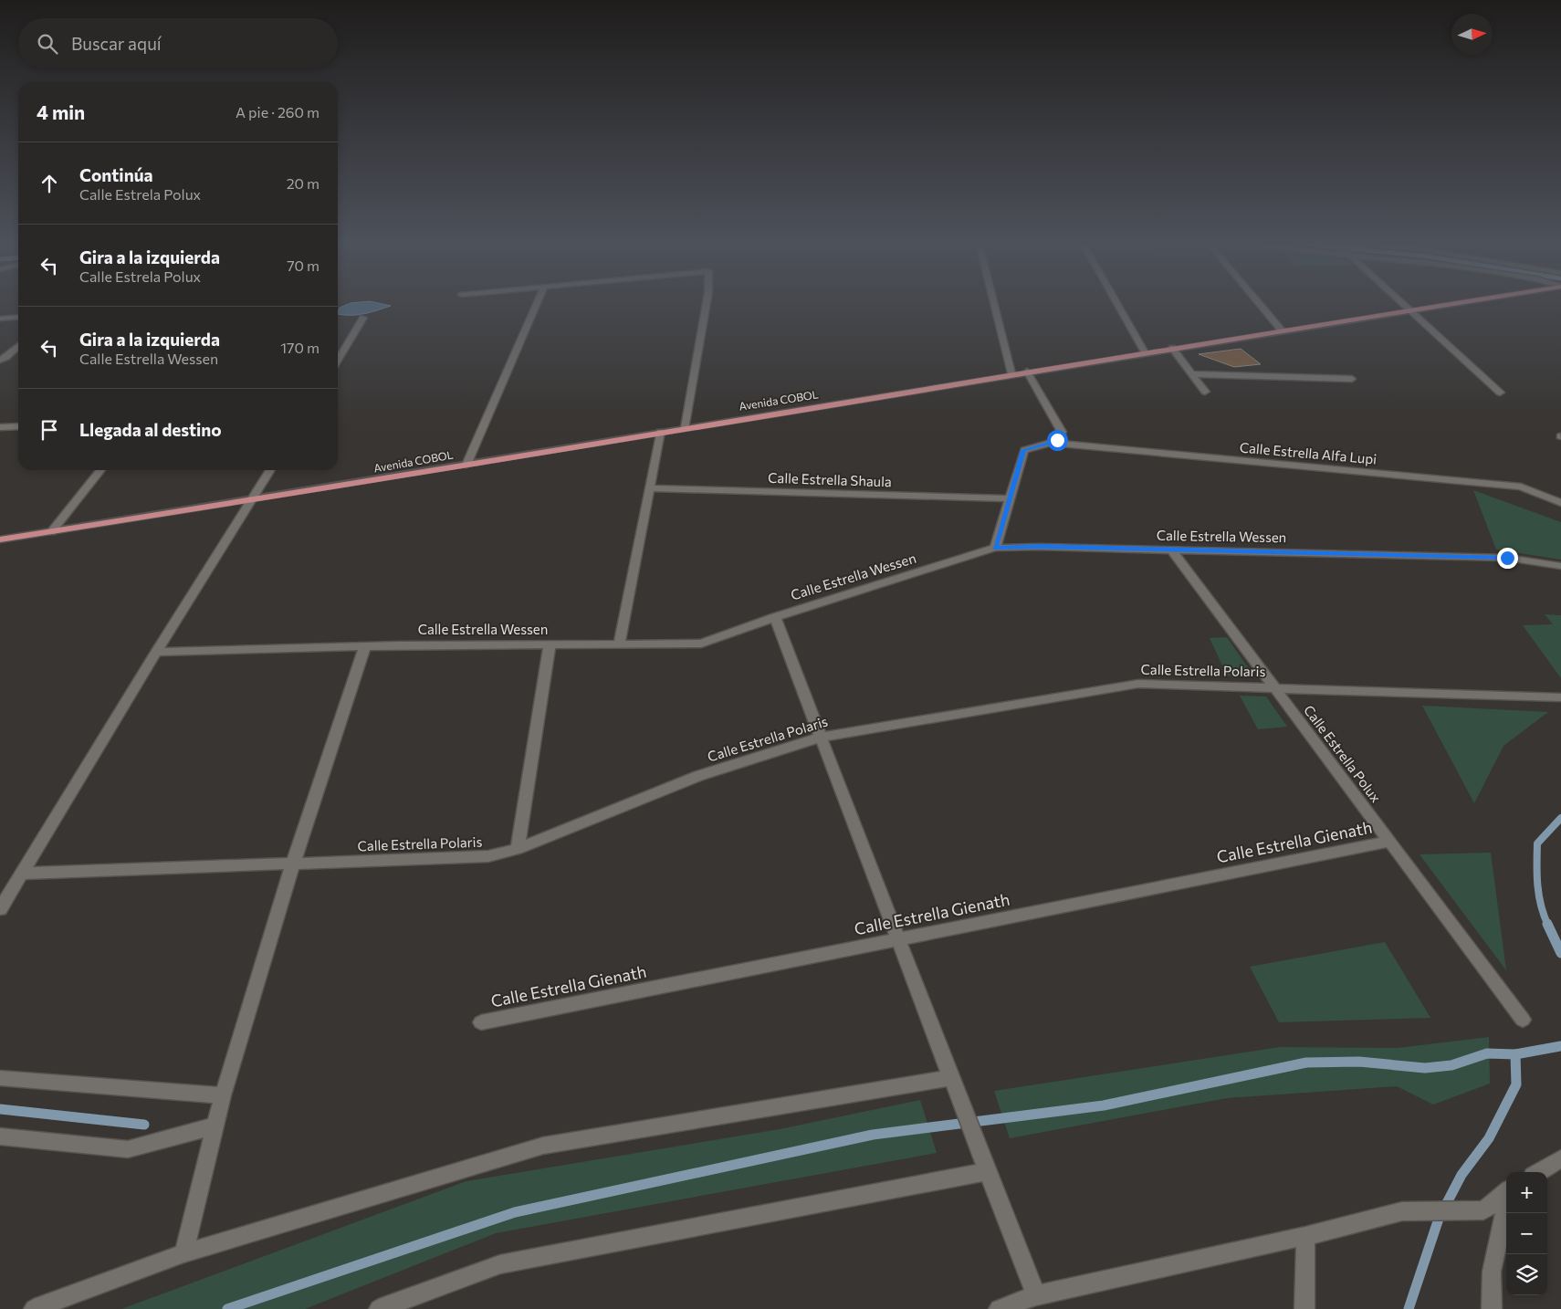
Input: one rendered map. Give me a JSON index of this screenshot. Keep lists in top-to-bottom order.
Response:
{
  "streets": {
    "main road": ["Avenida COBOL"],
    "street": [
      "Calle Estrella Alfa Lupi",
      "Calle Estrella Shaula",
      "Calle Estrella Wessen",
      "Calle Estrella Polaris",
      "Calle Estrella Polux",
      "Calle Estrella Gienath"
    ]
  },
  "crossings": [
    ["Calle Estrella Wessen", "Calle Estrella Polux"],
    ["Calle Estrella Polaris", "Calle Estrella Polux"],
    ["Calle Estrella Polux", "Calle Estrella Gienath"]
  ],
  "north": "right",
  "page": {
    "search": "Buscar aquí",
    "heading": ["4 min", "A pie · 260 m"],
    "list": [
      ["Continúa", "Calle Estrela Polux", "20 m"],
      ["Gira a la izquierda", "Calle Estrela Polux", "70 m"],
      ["Gira a la izquierda", "Calle Estrella Wessen", "170 m"],
      "Llegada al destino"
    ],
    "map_buttons": ["+", "−"]
  }
}
